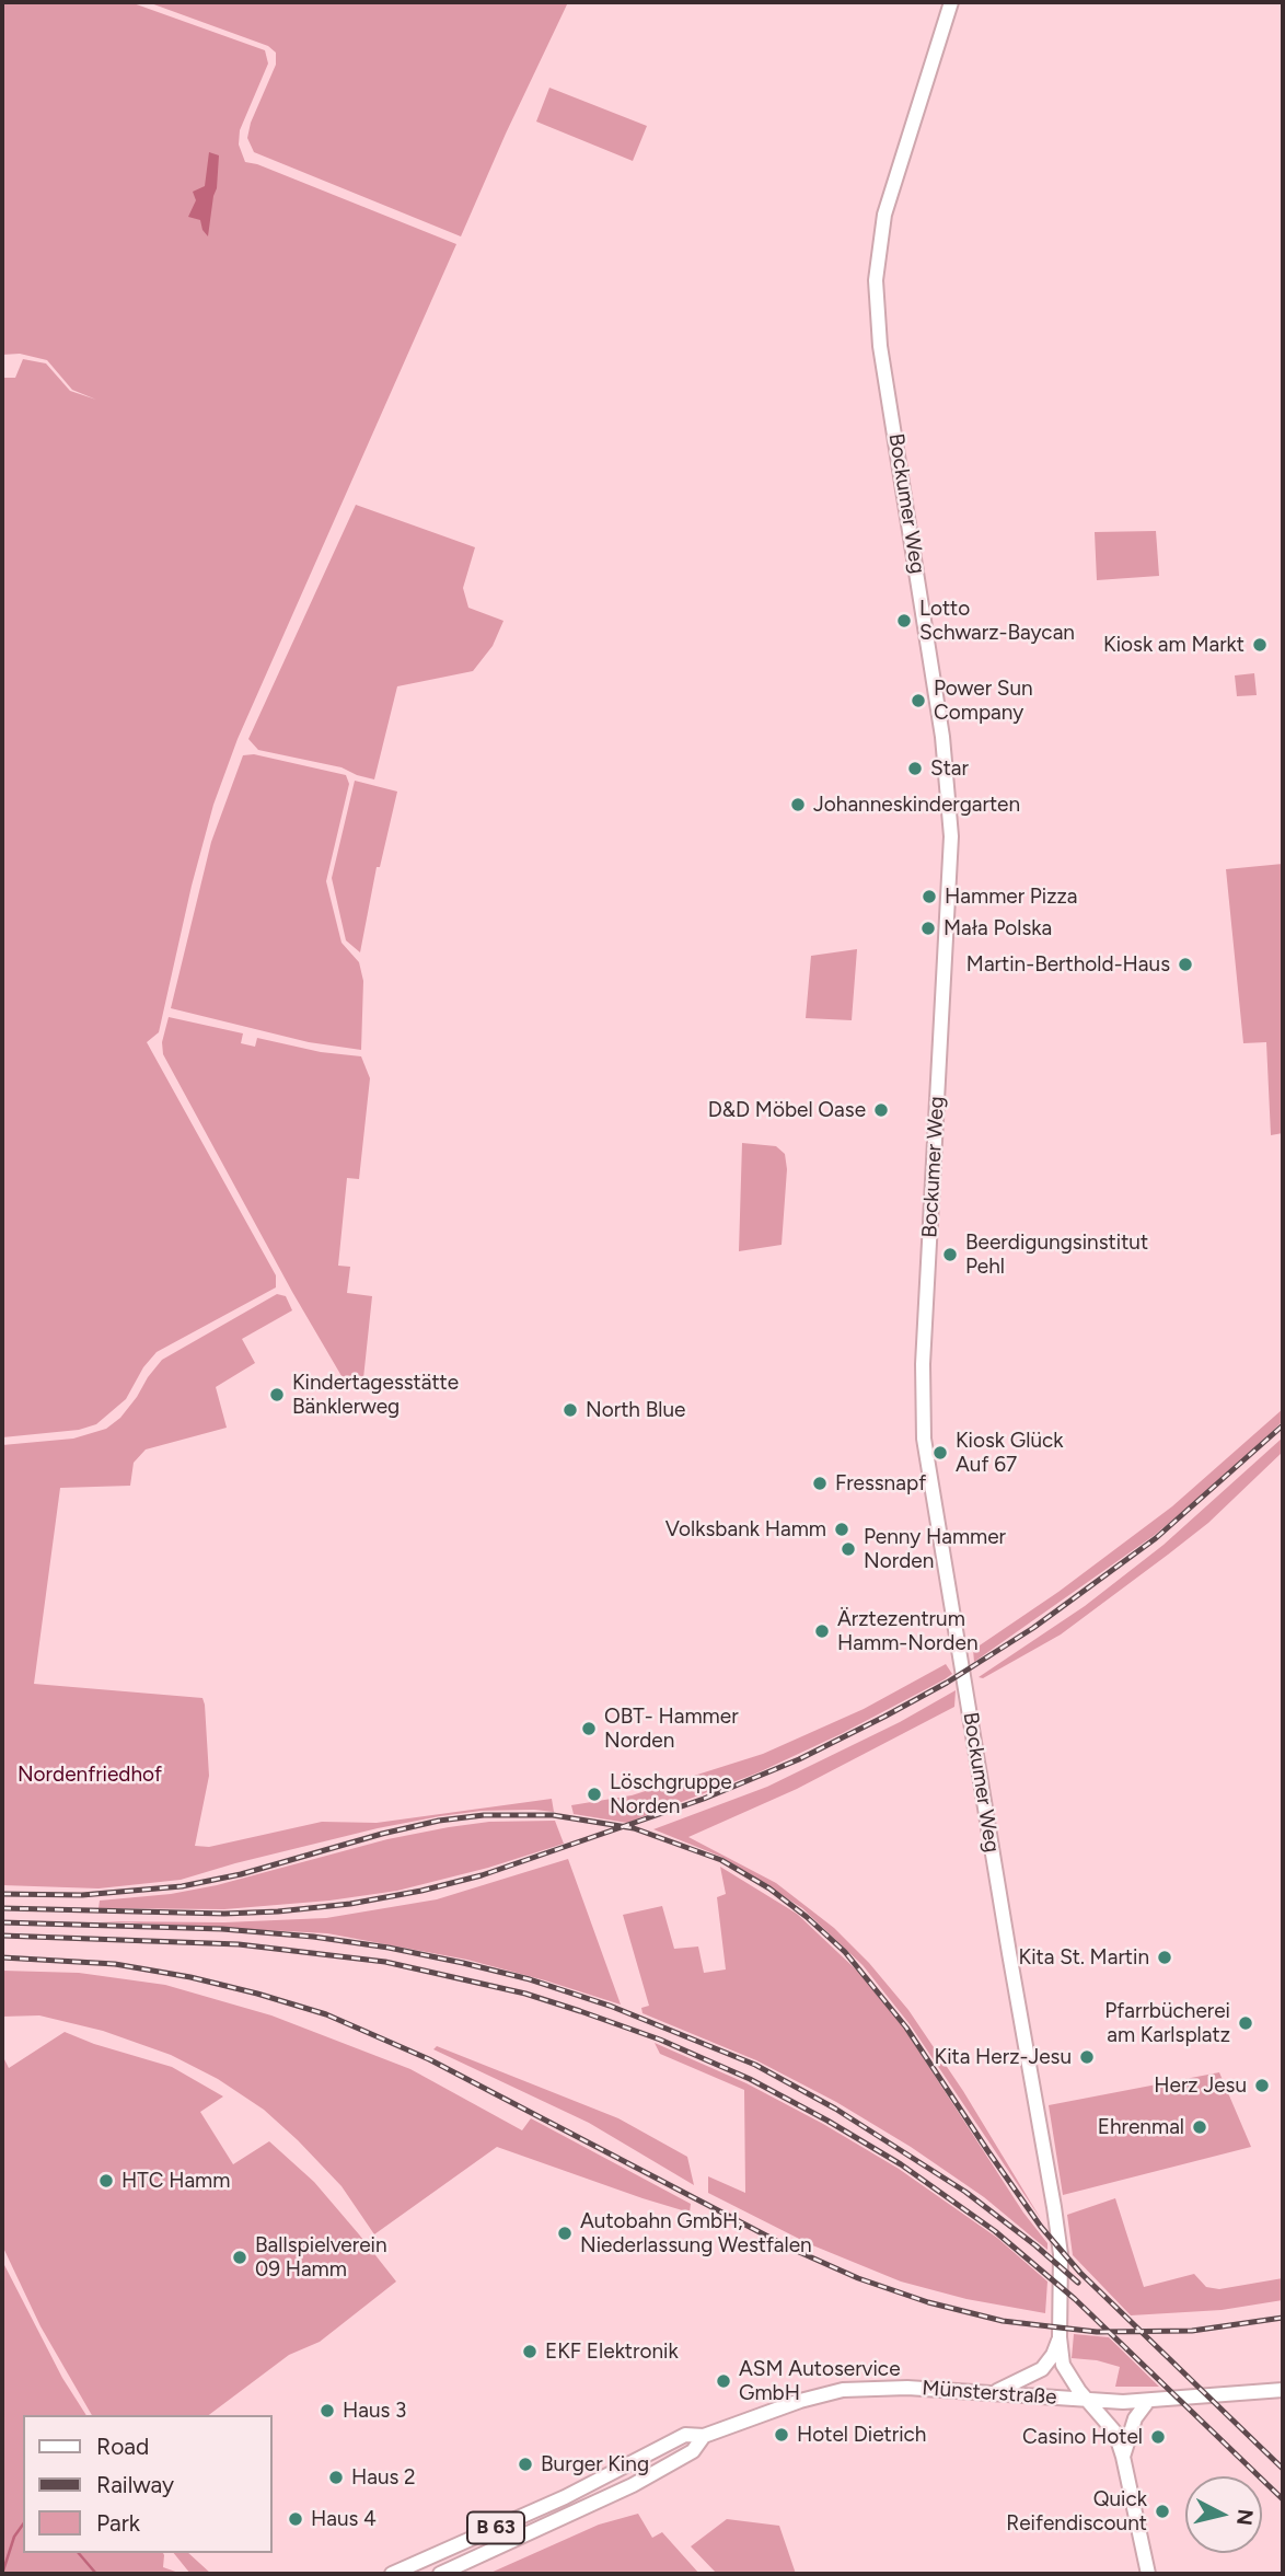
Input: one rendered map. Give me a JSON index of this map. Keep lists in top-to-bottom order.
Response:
{
  "streets": {
    "main road": ["Bockumer Weg", "Münsterstraße", "B 63"]
  },
  "crossings": [
    ["Bockumer Weg", "Münsterstraße"]
  ],
  "parks": ["Nordenfriedhof"],
  "places": [
    "Lotto Schwarz-Baycan",
    "Kiosk am Markt",
    "Power Sun Company",
    "Star",
    "Johanneskindergarten",
    "Hammer Pizza",
    "Mała Polska",
    "Martin-Berthold-Haus",
    "D&D Möbel Oase",
    "Beerdigungsinstitut Pehl",
    "Kindertagesstätte Bänklerweg",
    "North Blue",
    "Kiosk Glück Auf 67",
    "Fressnapf",
    "Volksbank Hamm",
    "Penny Hammer Norden",
    "Ärztezentrum Hamm-Norden",
    "OBT- Hammer Norden",
    "Löschgruppe Norden",
    "Kita St. Martin",
    "Pfarrbücherei am Karlsplatz",
    "Kita Herz-Jesu",
    "Herz Jesu",
    "Ehrenmal",
    "HTC Hamm",
    "Autobahn GmbH, Niederlassung Westfalen",
    "Ballspielverein 09 Hamm",
    "EKF Elektronik",
    "ASM Autoservice GmbH",
    "Haus 3",
    "Hotel Dietrich",
    "Casino Hotel",
    "Burger King",
    "Haus 2",
    "Quick Reifendiscount",
    "Haus 4"
  ],
  "legend": ["Road", "Railway", "Park"],
  "north": "right"
}
